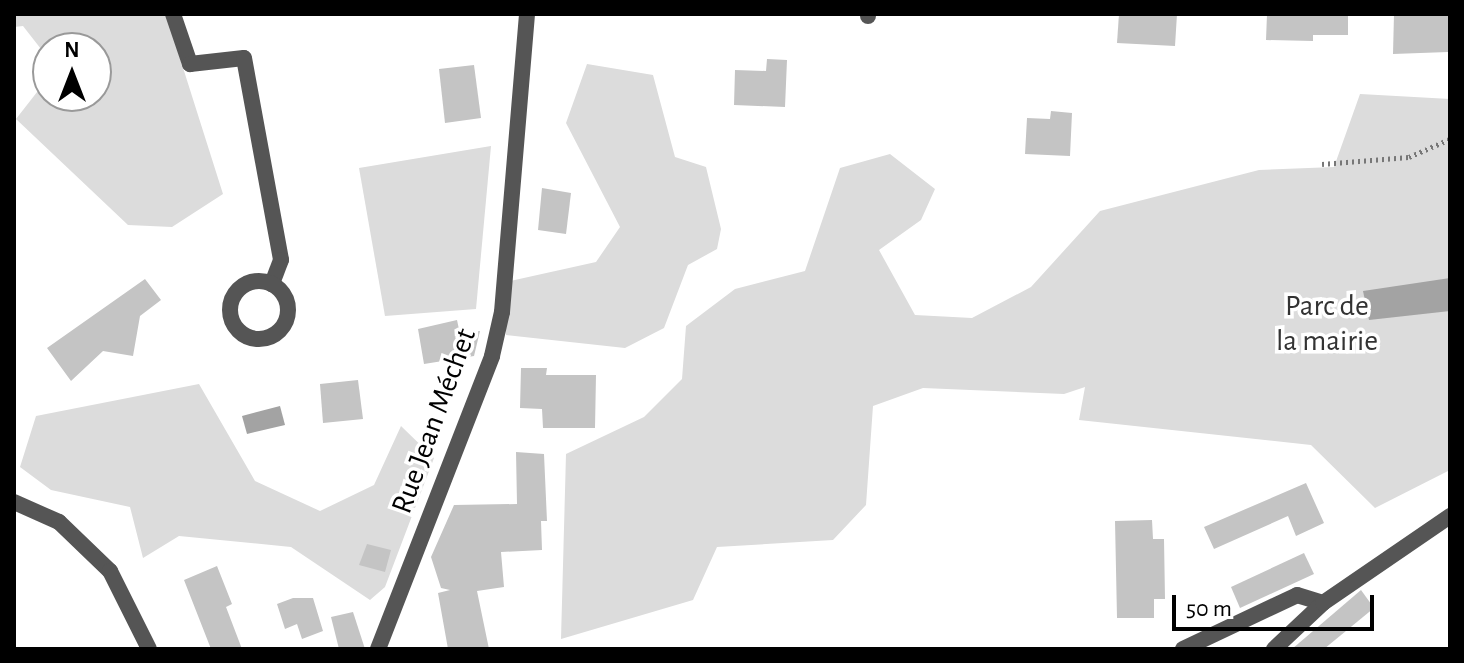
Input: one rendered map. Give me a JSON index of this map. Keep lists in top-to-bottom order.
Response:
{
  "streets": {
    "street": ["Rue Jean Méchet"]
  },
  "parks": ["Parc de la mairie"],
  "scale_bar": "50 m",
  "north": "top"
}
